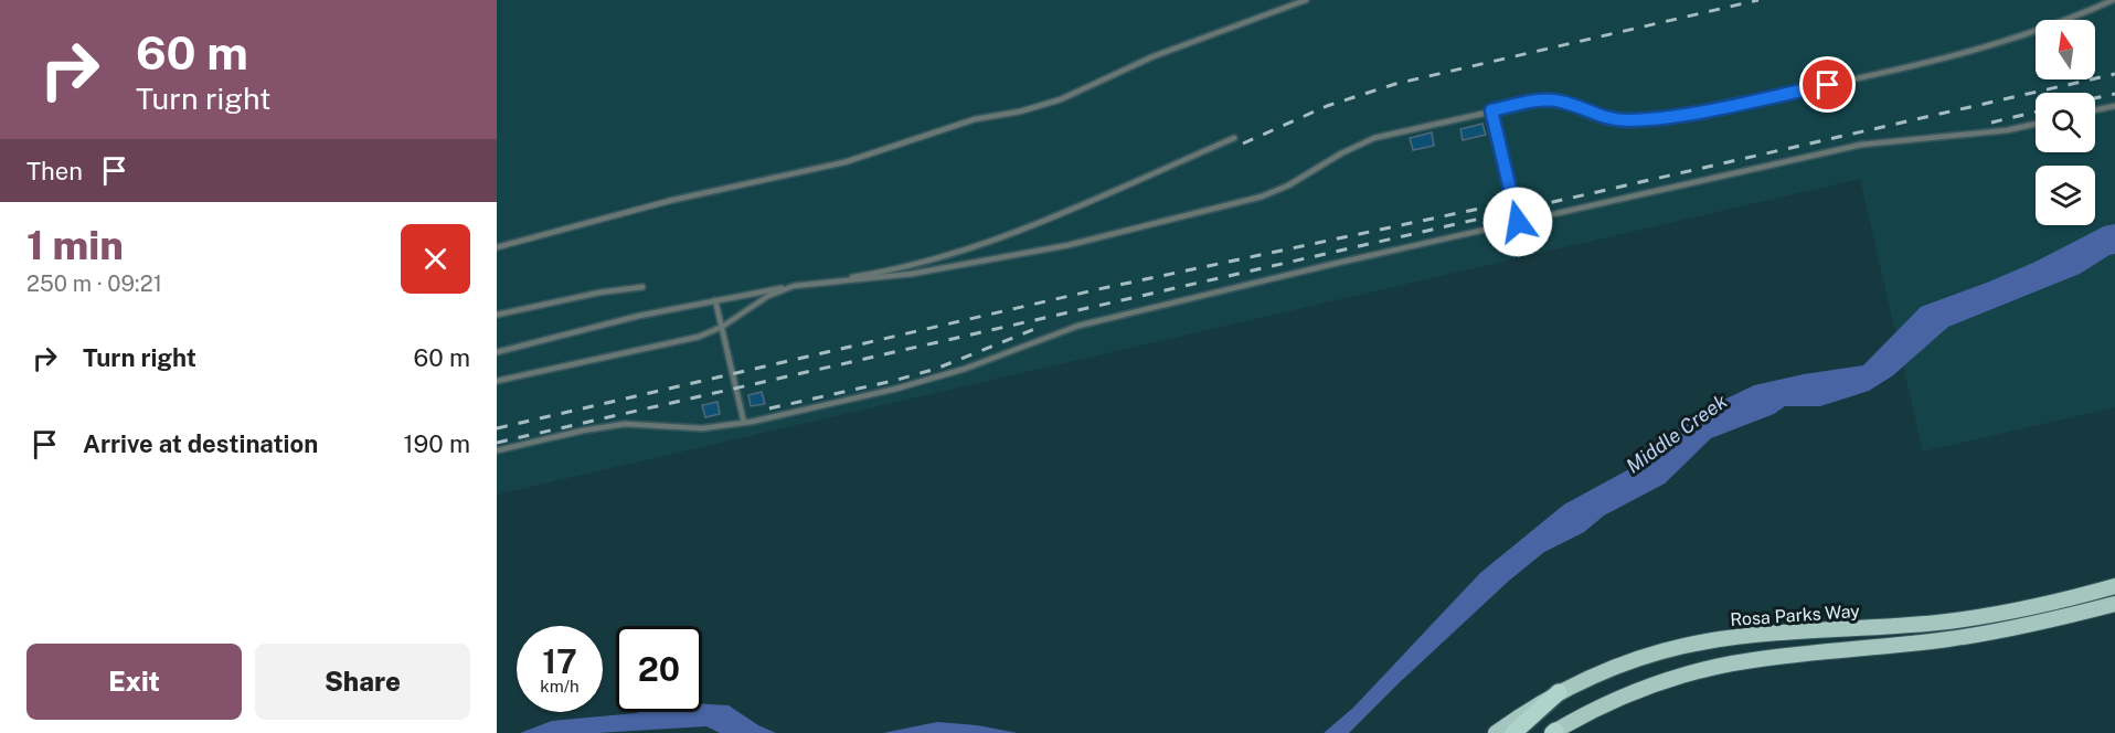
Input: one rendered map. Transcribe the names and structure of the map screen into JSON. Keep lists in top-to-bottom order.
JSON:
{
  "streets": {
    "highway": ["Rosa Parks Way"]
  },
  "water": ["Middle Creek"],
  "north": "top",
  "page": {
    "turn": ["60 m", "Turn right"],
    "then": "Then",
    "heading": ["1 min", "250 m · 09:21"],
    "list": [
      {
        "name": "Turn right",
        "value": "60 m"
      },
      {
        "name": "Arrive at destination",
        "value": "190 m"
      }
    ],
    "speed": "17 km/h",
    "limit": "20",
    "buttons": ["Exit", "Share"]
  }
}
